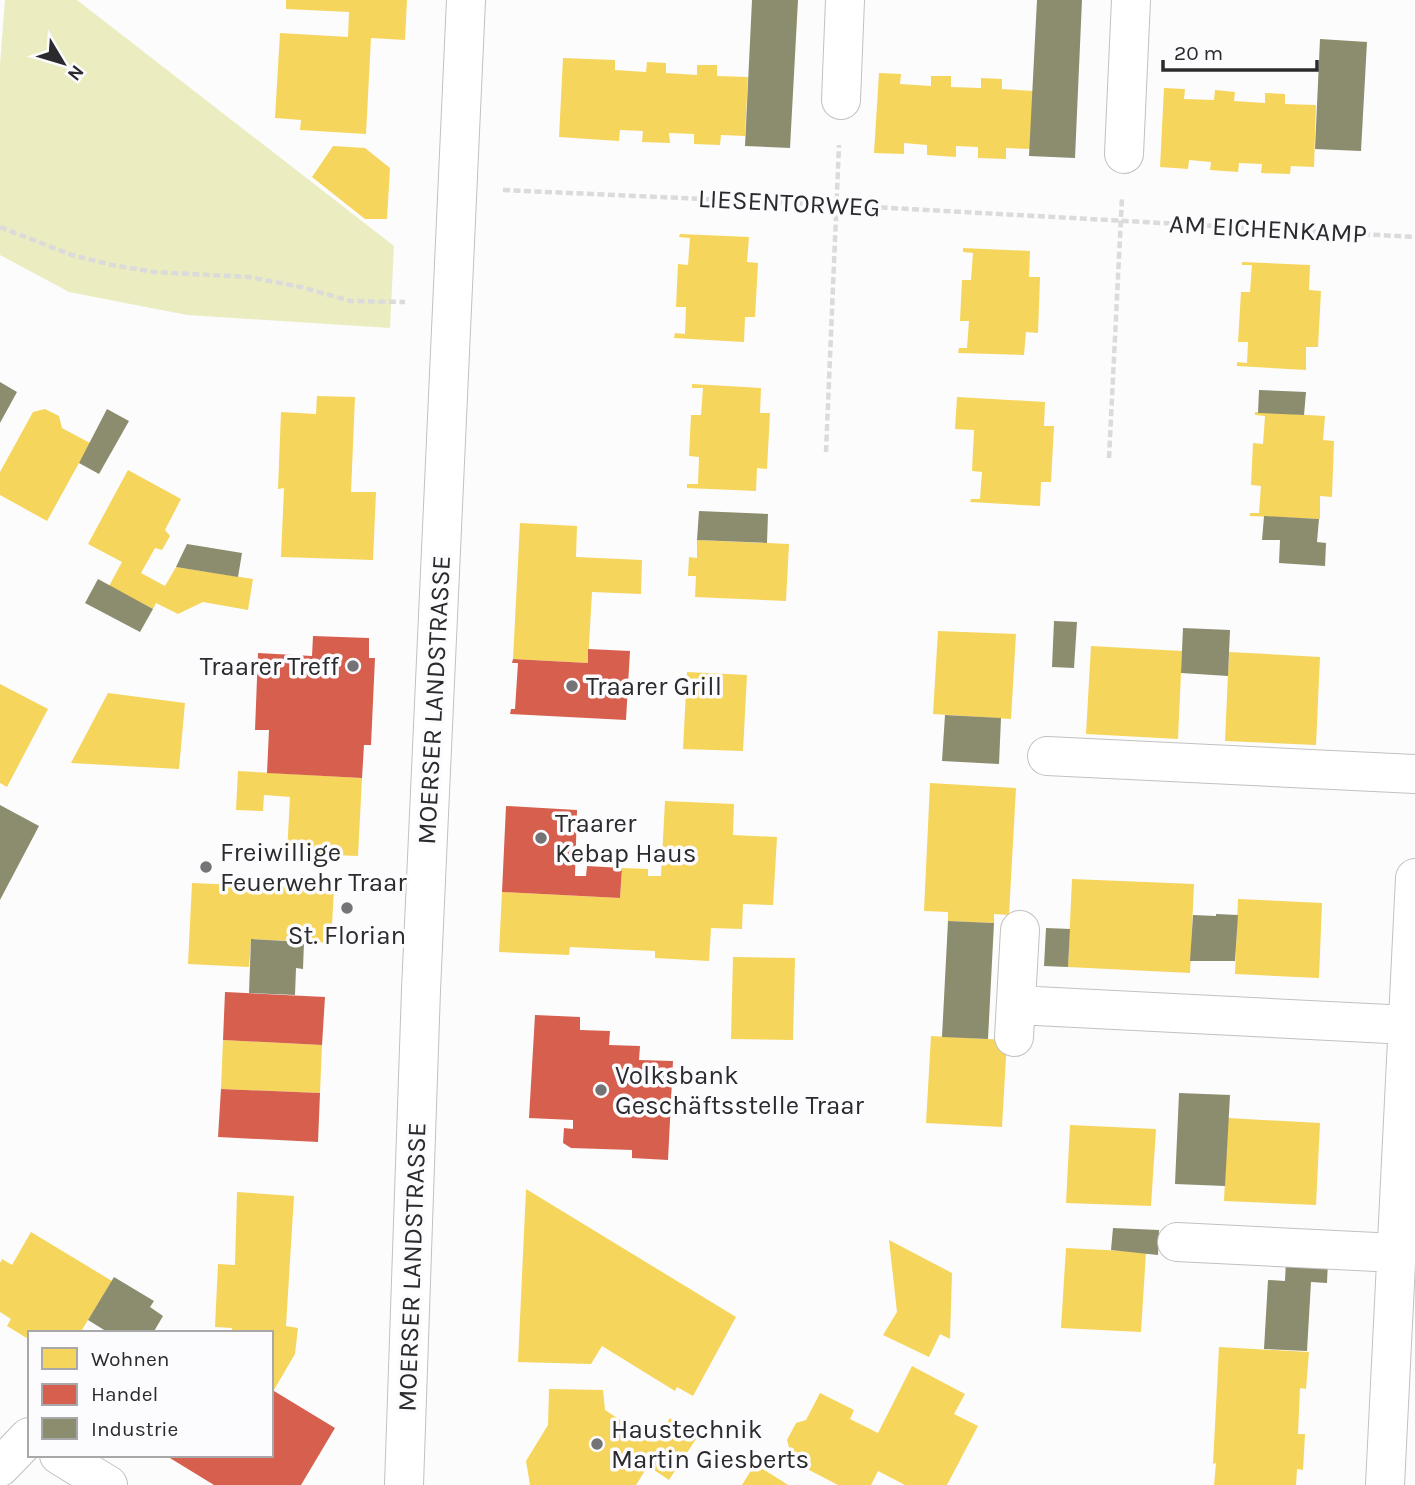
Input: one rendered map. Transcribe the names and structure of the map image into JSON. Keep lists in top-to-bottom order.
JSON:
{
  "streets": {
    "main road": ["MOERSER LANDSTRASSE"],
    "path": ["LIESENTORWEG", "AM EICHENKAMP"]
  },
  "crossings": [
    ["LIESENTORWEG", "AM EICHENKAMP"],
    ["LIESENTORWEG", "MOERSER LANDSTRASSE"]
  ],
  "places": [
    "Traarer Treff",
    "Traarer Grill",
    "Traarer Kebap Haus",
    "Freiwillige Feuerwehr Traar",
    "St. Florian",
    "Volksbank Geschäftsstelle Traar",
    "Haustechnik Martin Giesberts"
  ],
  "legend": ["Wohnen", "Handel", "Industrie"],
  "scale_bar": "20 m",
  "north": "bottom right"
}
